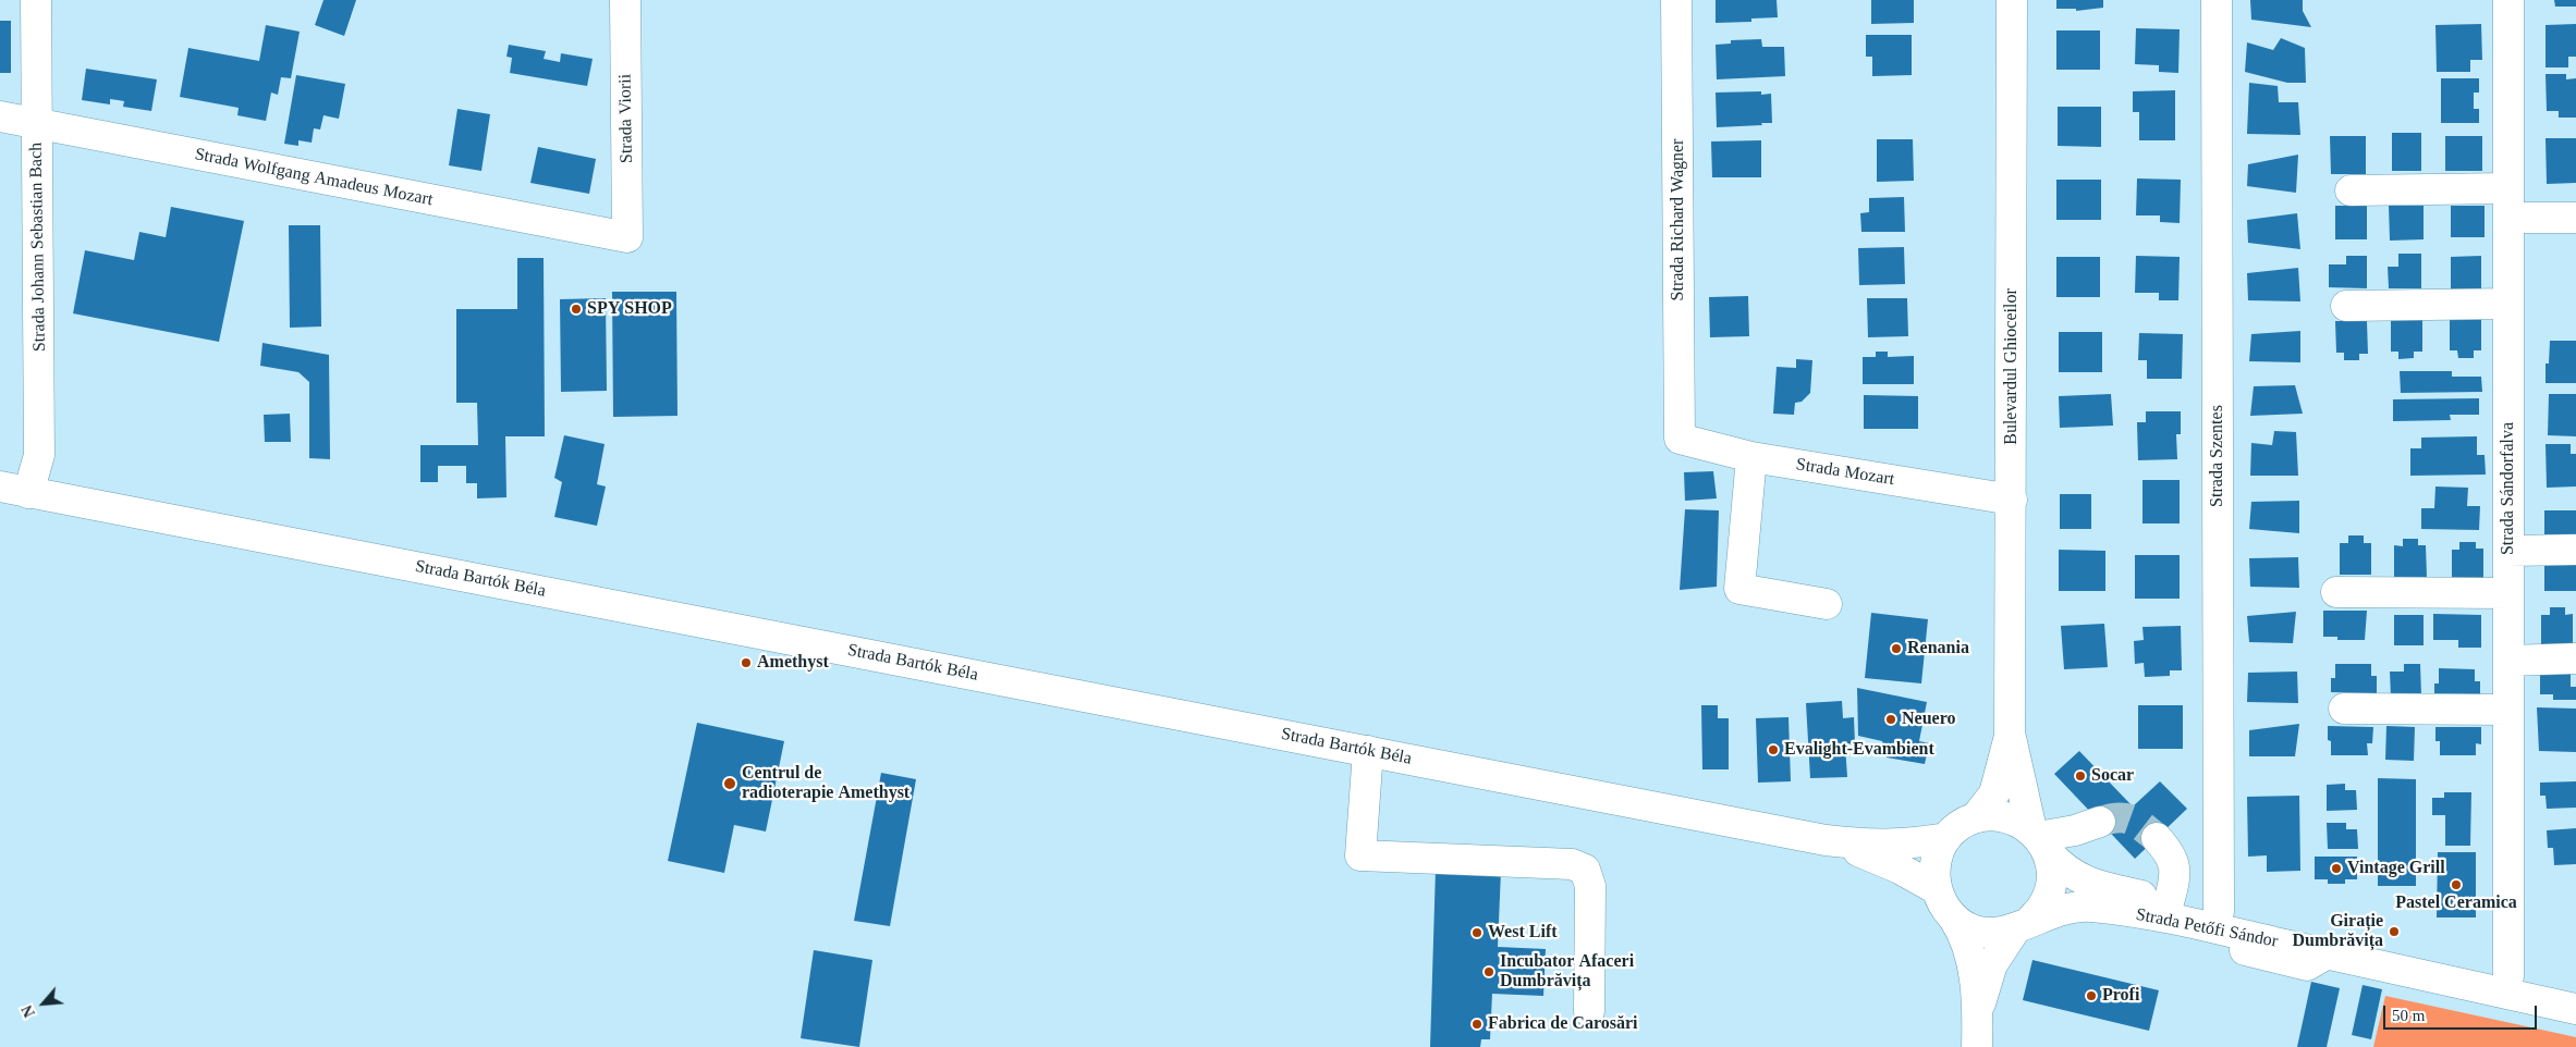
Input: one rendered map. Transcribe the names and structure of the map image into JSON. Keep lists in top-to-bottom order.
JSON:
{
  "streets": {
    "street": [
      "Strada Viorii",
      "Strada Wolfgang Amadeus Mozart",
      "Strada Richard Wagner",
      "Strada Johann Sebastian Bach",
      "Bulevardul Ghioceilor",
      "Strada Szentes",
      "Strada Mozart",
      "Strada Sándorfalva",
      "Strada Bartók Béla",
      "Strada Petőfi Sándor"
    ]
  },
  "crossings": [
    ["Strada Viorii", "Strada Wolfgang Amadeus Mozart"],
    ["Strada Wolfgang Amadeus Mozart", "Strada Johann Sebastian Bach"],
    ["Strada Richard Wagner", "Strada Mozart"],
    ["Strada Johann Sebastian Bach", "Strada Bartók Béla"],
    ["Bulevardul Ghioceilor", "Strada Mozart"],
    ["Bulevardul Ghioceilor", "Strada Bartók Béla"],
    ["Bulevardul Ghioceilor", "Strada Petőfi Sándor"],
    ["Strada Szentes", "Strada Petőfi Sándor"],
    ["Strada Sándorfalva", "Strada Petőfi Sándor"],
    ["Strada Bartók Béla", "Strada Petőfi Sándor"]
  ],
  "places": [
    "SPY SHOP",
    "Renania",
    "Amethyst",
    "Neuero",
    "Evalight-Evambient",
    "Socar",
    "Centrul de radioterapie Amethyst",
    "Vintage Grill",
    "Pastel Ceramica",
    "Girație Dumbrăvița",
    "West Lift",
    "Incubator Afaceri Dumbrăvița",
    "Profi",
    "Fabrica de Carosări"
  ],
  "scale_bar": "50 m",
  "north": "bottom left"
}
